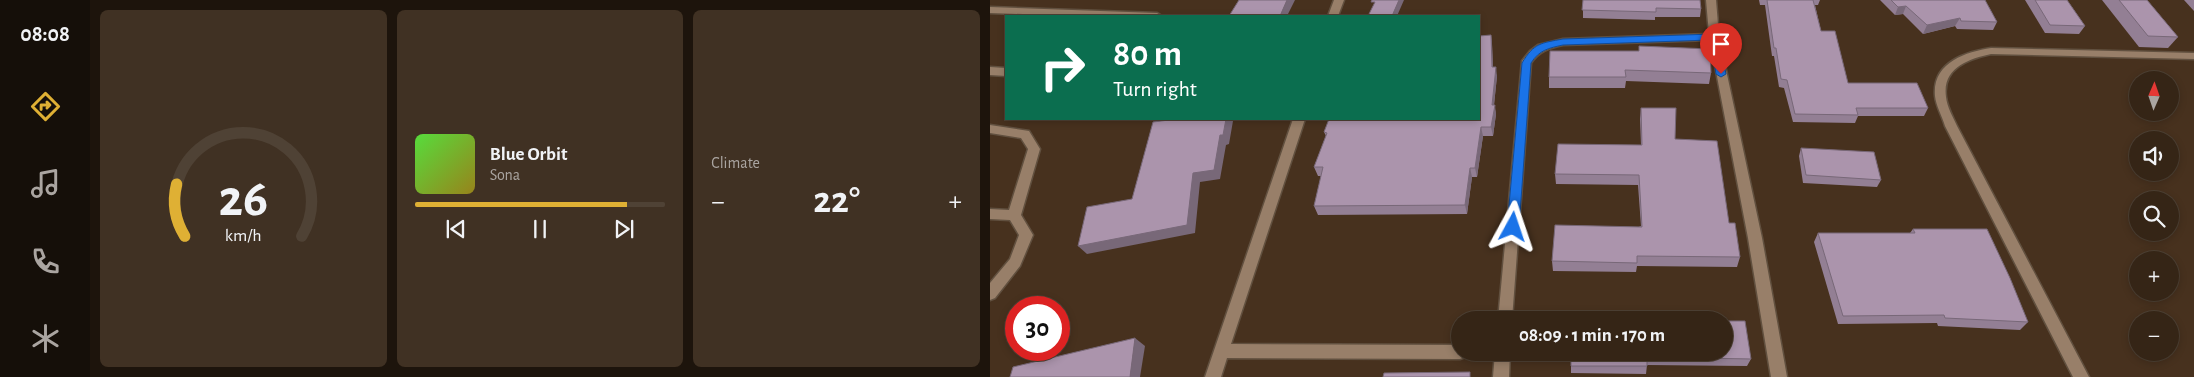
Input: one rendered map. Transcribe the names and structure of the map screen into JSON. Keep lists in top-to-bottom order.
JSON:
{
  "north": "top",
  "page": {
    "tabs": "08:08",
    "tile": "Climate",
    "turn": ["80 m", "Turn right"],
    "map_buttons": ["+", "−"],
    "song": ["Blue Orbit", "Sona"],
    "heat": ["−", "22°", "+"],
    "limit": "30",
    "trip": "08:09 · 1 min · 170 m",
    "gauge": ["26", "km/h"]
  }
}
